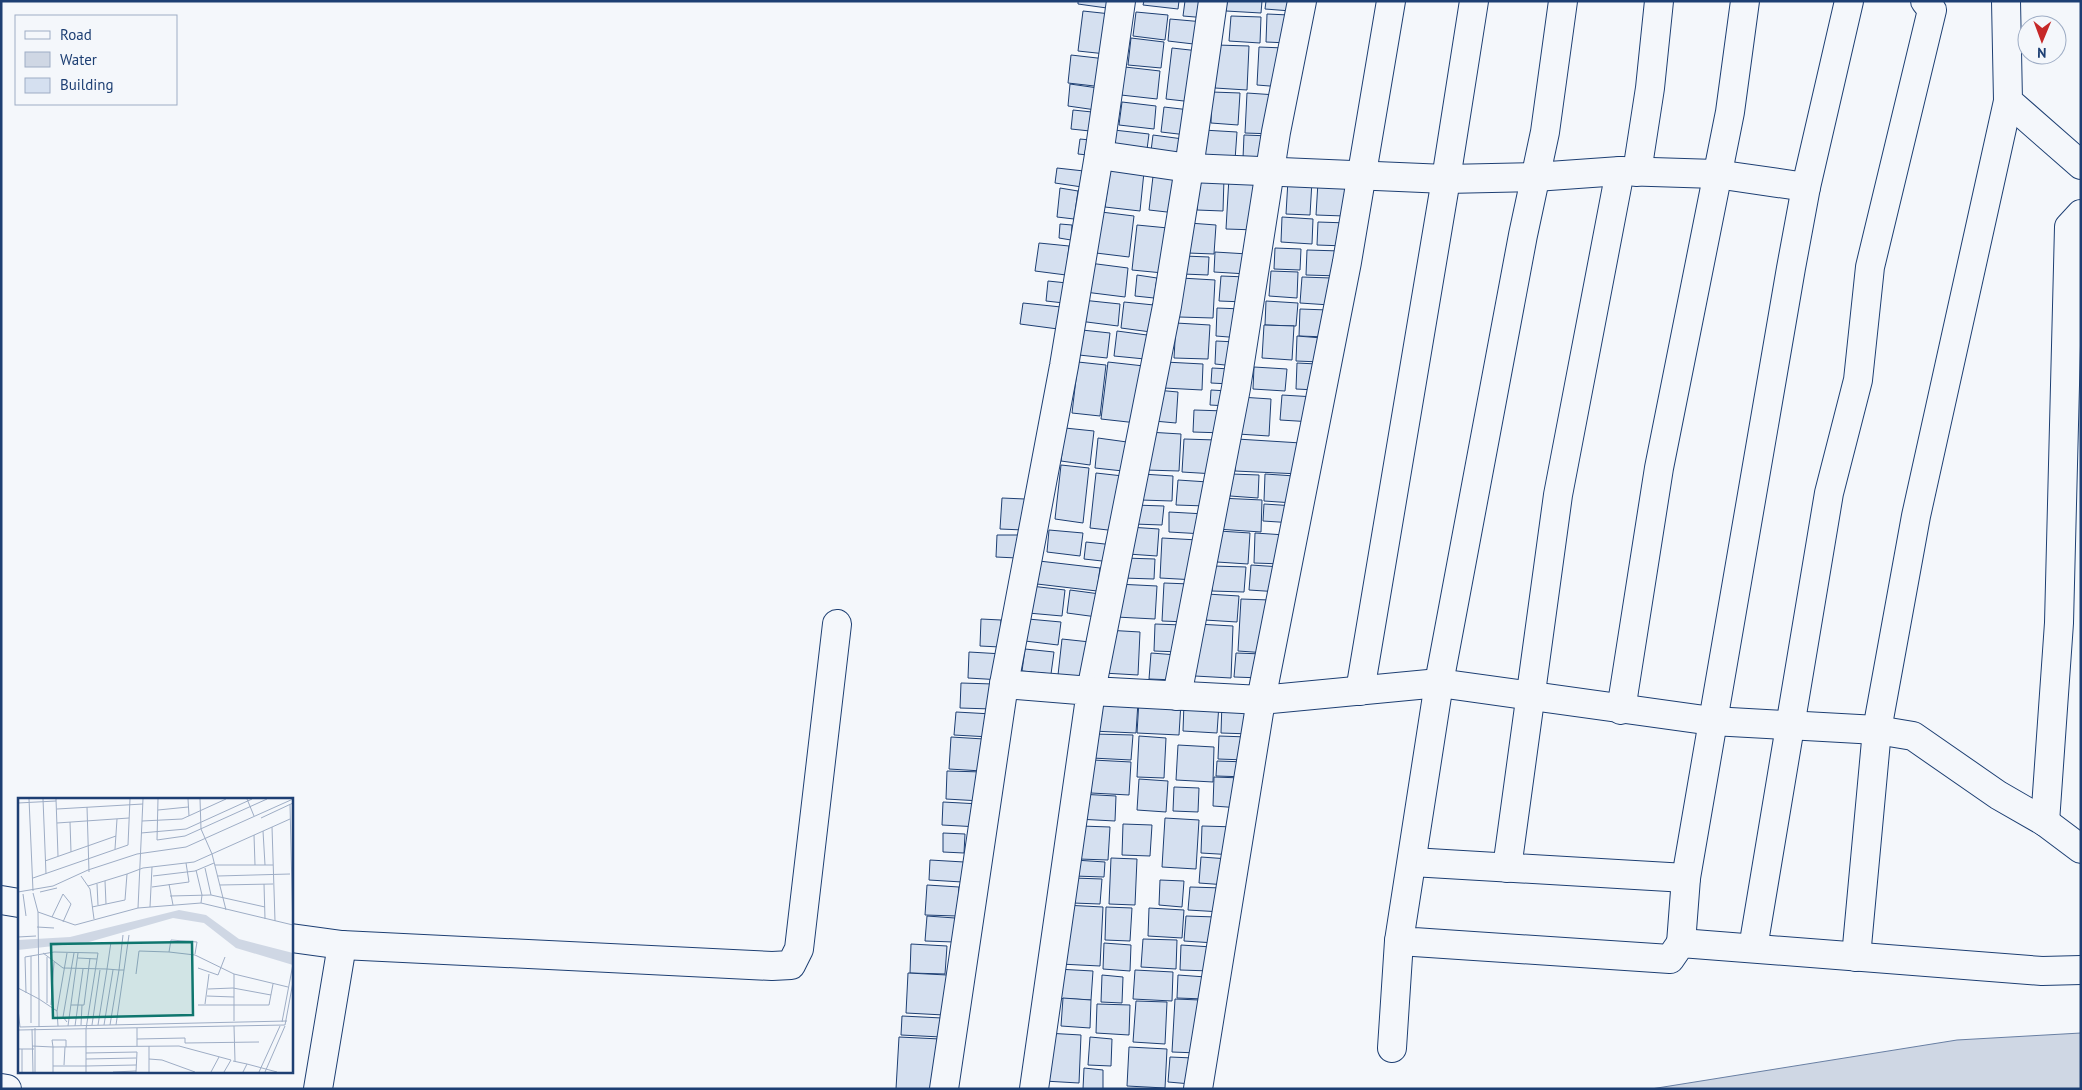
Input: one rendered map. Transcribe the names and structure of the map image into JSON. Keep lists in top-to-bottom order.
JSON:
{
  "legend": ["Road", "Water", "Building"],
  "north": "bottom"
}
